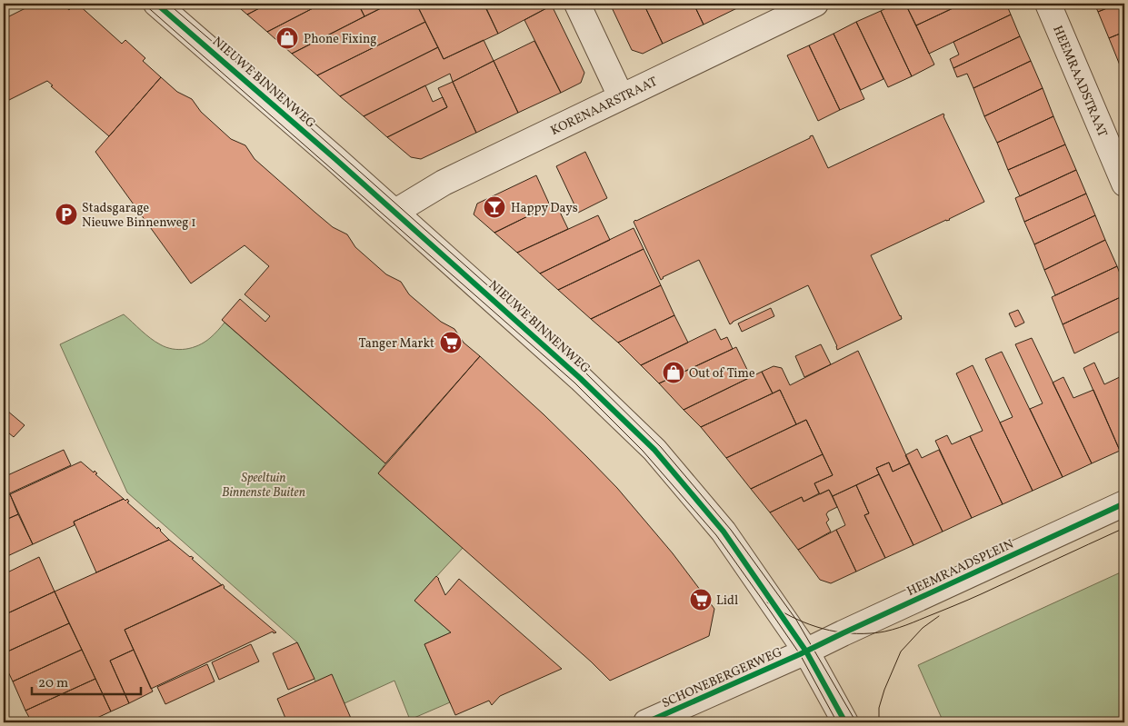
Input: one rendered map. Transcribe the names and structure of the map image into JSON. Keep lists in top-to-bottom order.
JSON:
{
  "streets": {
    "street": [
      "HEEMRAADSTRAAT",
      "NIEUWE BINNENWEG",
      "KORENAARSTRAAT",
      "HEEMRAADSPLEIN",
      "SCHONEBERGERWEG"
    ]
  },
  "crossings": [
    ["NIEUWE BINNENWEG", "KORENAARSTRAAT"],
    ["NIEUWE BINNENWEG", "HEEMRAADSPLEIN"],
    ["NIEUWE BINNENWEG", "SCHONEBERGERWEG"],
    ["HEEMRAADSPLEIN", "SCHONEBERGERWEG"]
  ],
  "parks": ["Speeltuin Binnenste Buiten"],
  "places": {
    "shop": ["Phone Fixing", "Out of Time"],
    "bar": ["Happy Days"],
    "parking": ["Stadsgarage Nieuwe Binnenweg 1"],
    "supermarket": ["Tanger Markt", "Lidl"]
  },
  "scale_bar": "20 m"
}
